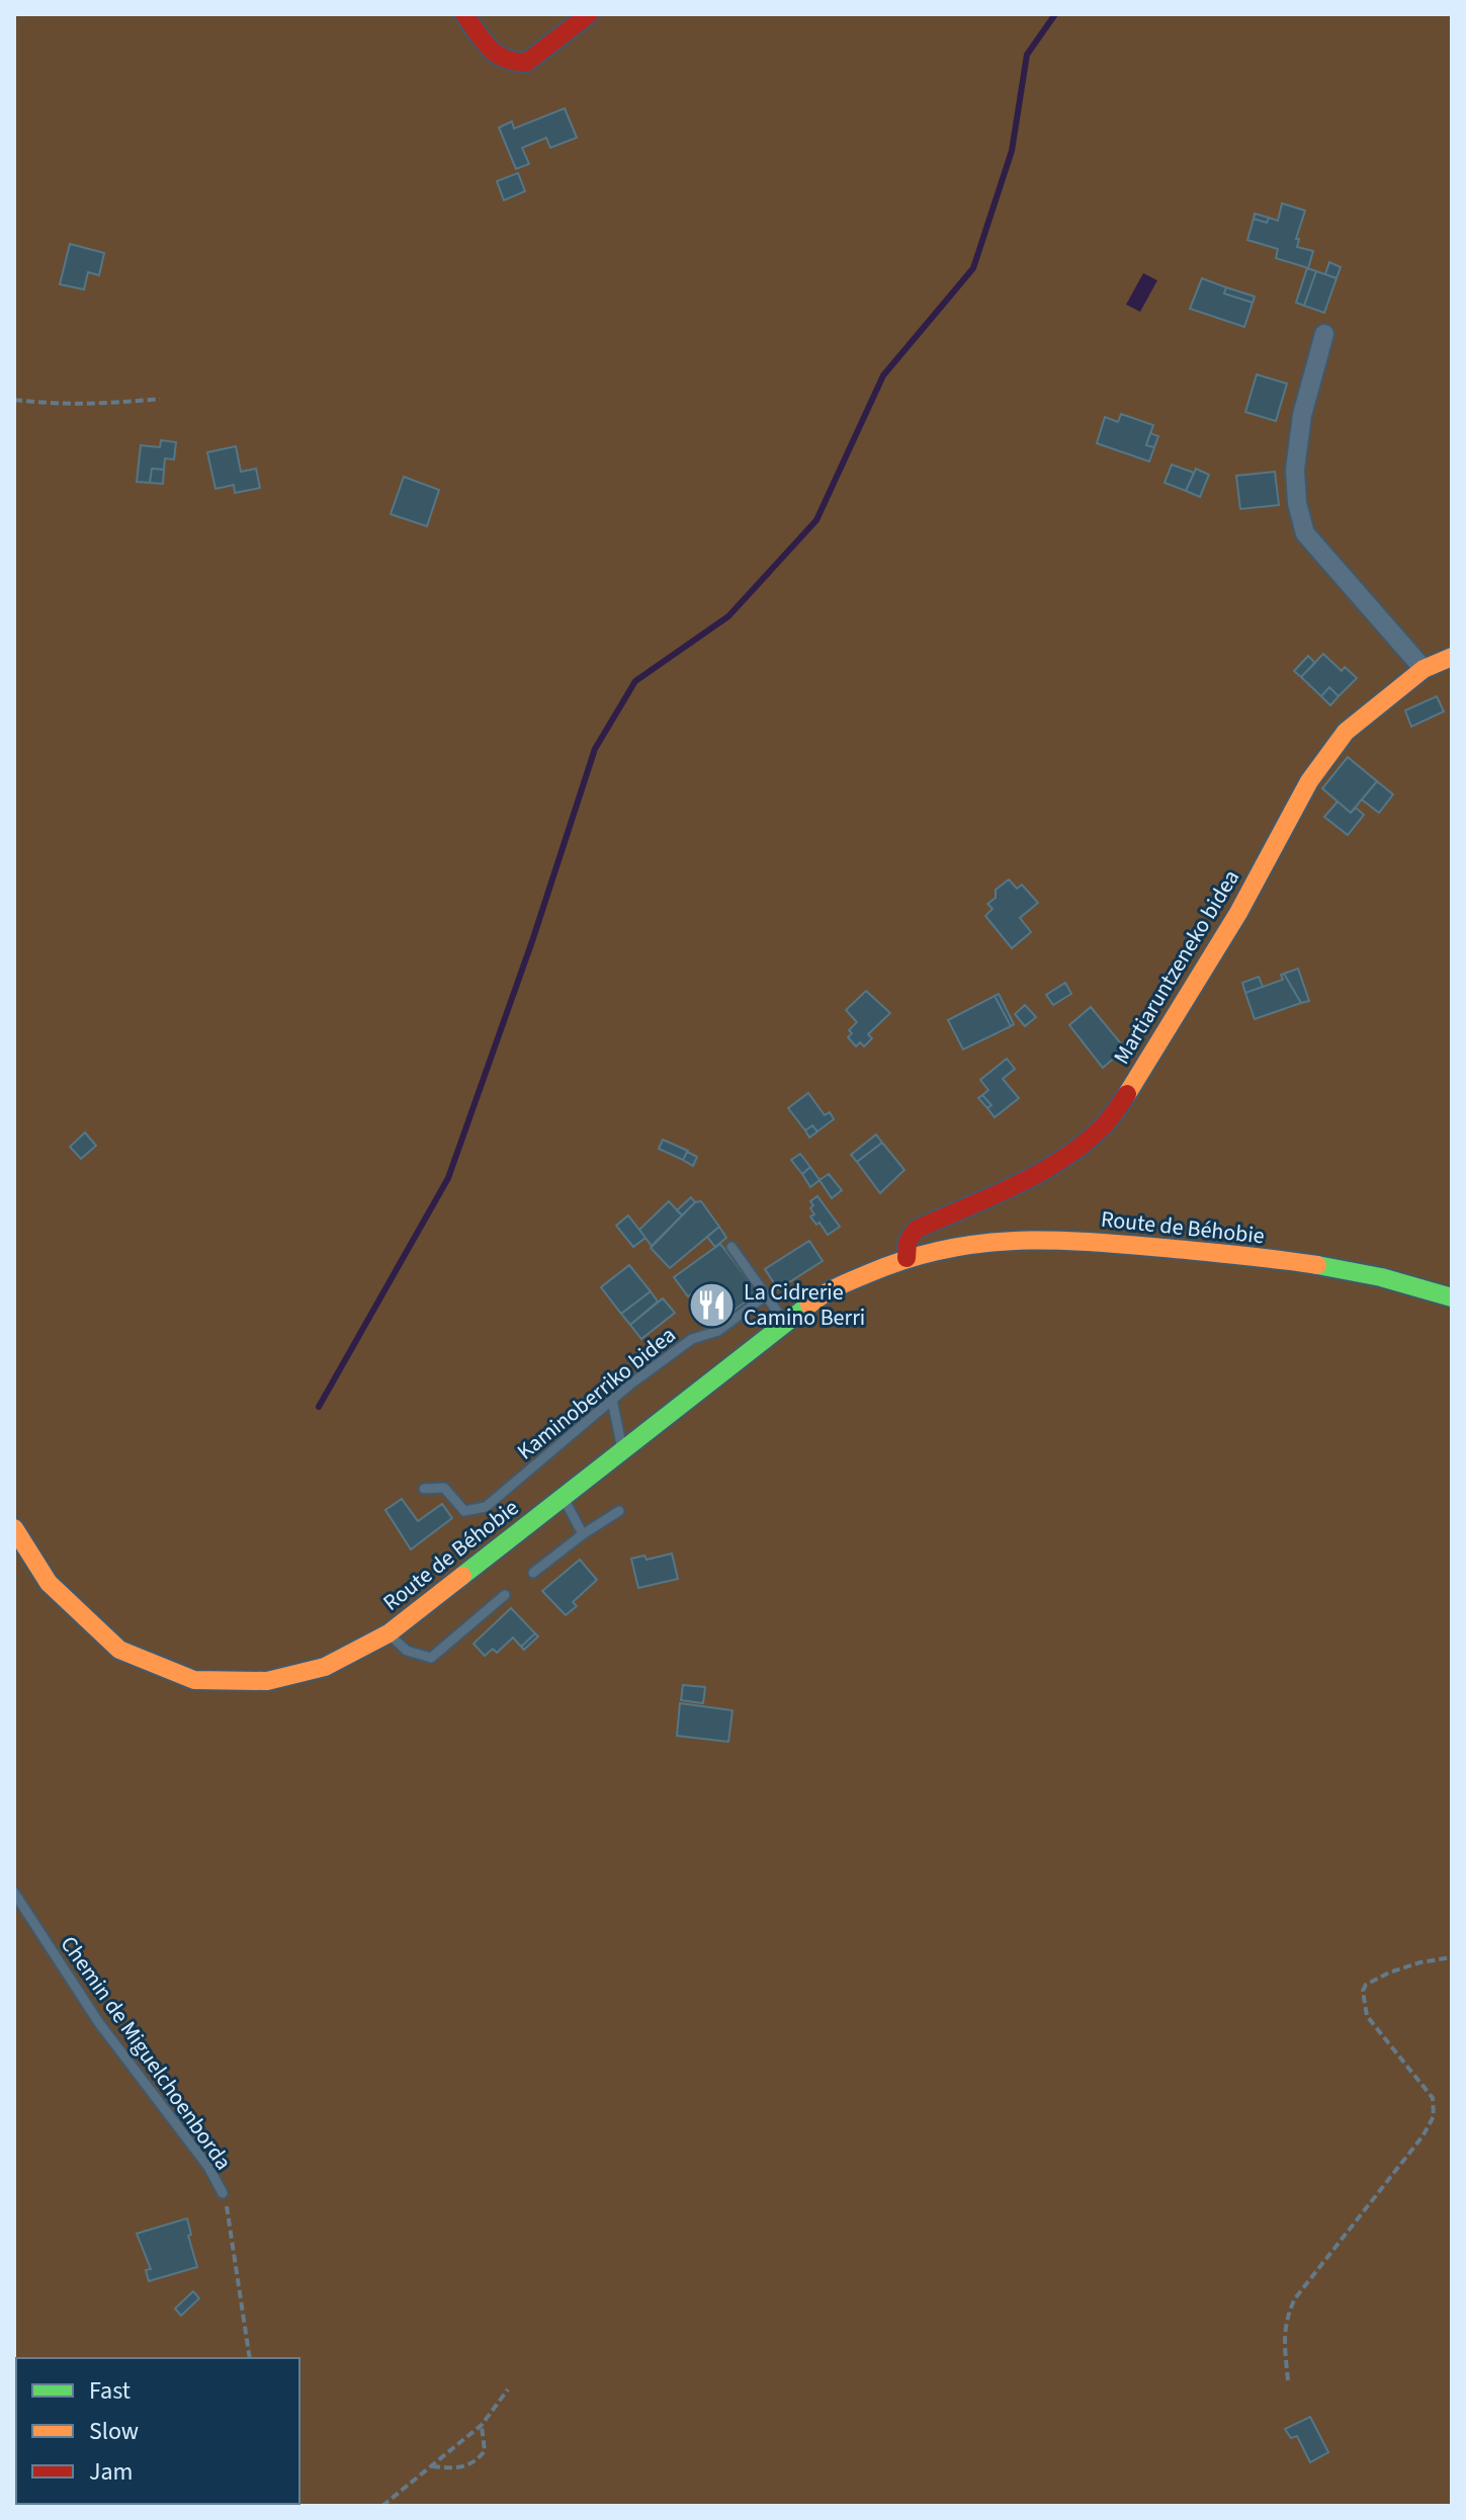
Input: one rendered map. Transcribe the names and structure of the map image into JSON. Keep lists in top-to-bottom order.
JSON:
{
  "streets": {
    "main road": ["Martiaruntzeneko bidea", "Route de Béhobie"],
    "lane": ["Kaminoberriko bidea", "Chemin de Miguelchoenborda"]
  },
  "crossings": [
    ["Martiaruntzeneko bidea", "Route de Béhobie"]
  ],
  "places": {
    "restaurant": ["La Cidrerie Camino Berri"]
  },
  "legend": ["Fast", "Slow", "Jam"]
}
